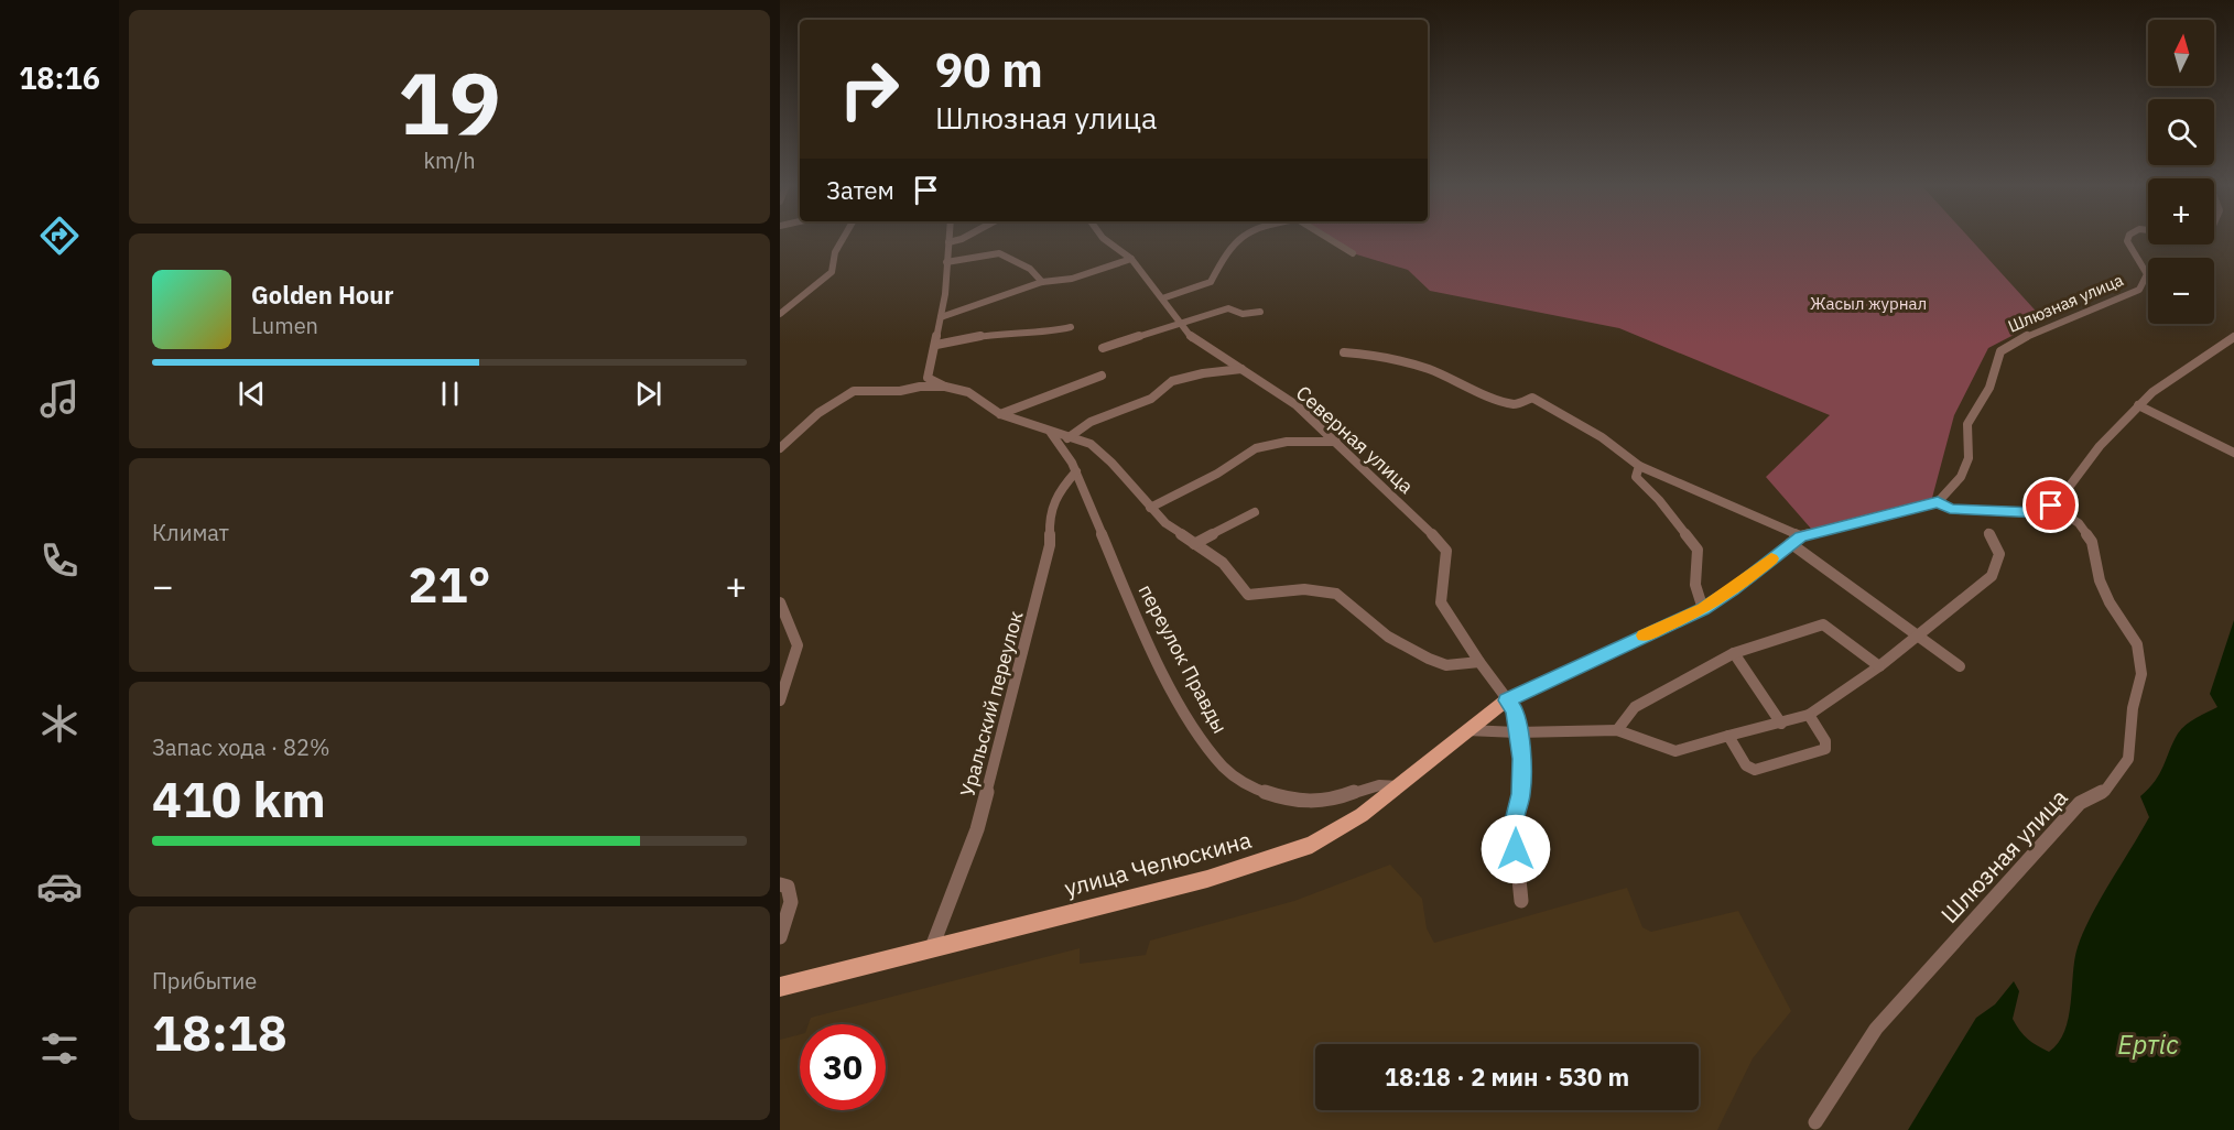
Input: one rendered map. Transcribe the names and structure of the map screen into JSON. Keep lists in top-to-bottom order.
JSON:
{
  "streets": {
    "main road": ["улица Челюскина"],
    "street": [
      "Шлюзная улица",
      "Северная улица",
      "переулок Правды",
      "Уральский переулок"
    ]
  },
  "crossings": [
    ["Северная улица", "улица Челюскина"],
    ["переулок Правды", "Уральский переулок"],
    ["переулок Правды", "улица Челюскина"],
    ["Уральский переулок", "улица Челюскина"]
  ],
  "water": ["Ертіс"],
  "parks": ["Жасыл журнал"],
  "north": "top",
  "page": {
    "tabs": "18:16",
    "tile": [
      ["19", "km/h"],
      "Климат",
      ["Запас хода · 82%", "410 km"],
      ["Прибытие", "18:18"]
    ],
    "map_buttons": ["+", "−"],
    "turn": ["90 m", "Шлюзная улица"],
    "then": "Затем",
    "song": ["Golden Hour", "Lumen"],
    "heat": ["−", "21°", "+"],
    "limit": "30",
    "trip": "18:18 · 2 мин · 530 m"
  }
}
